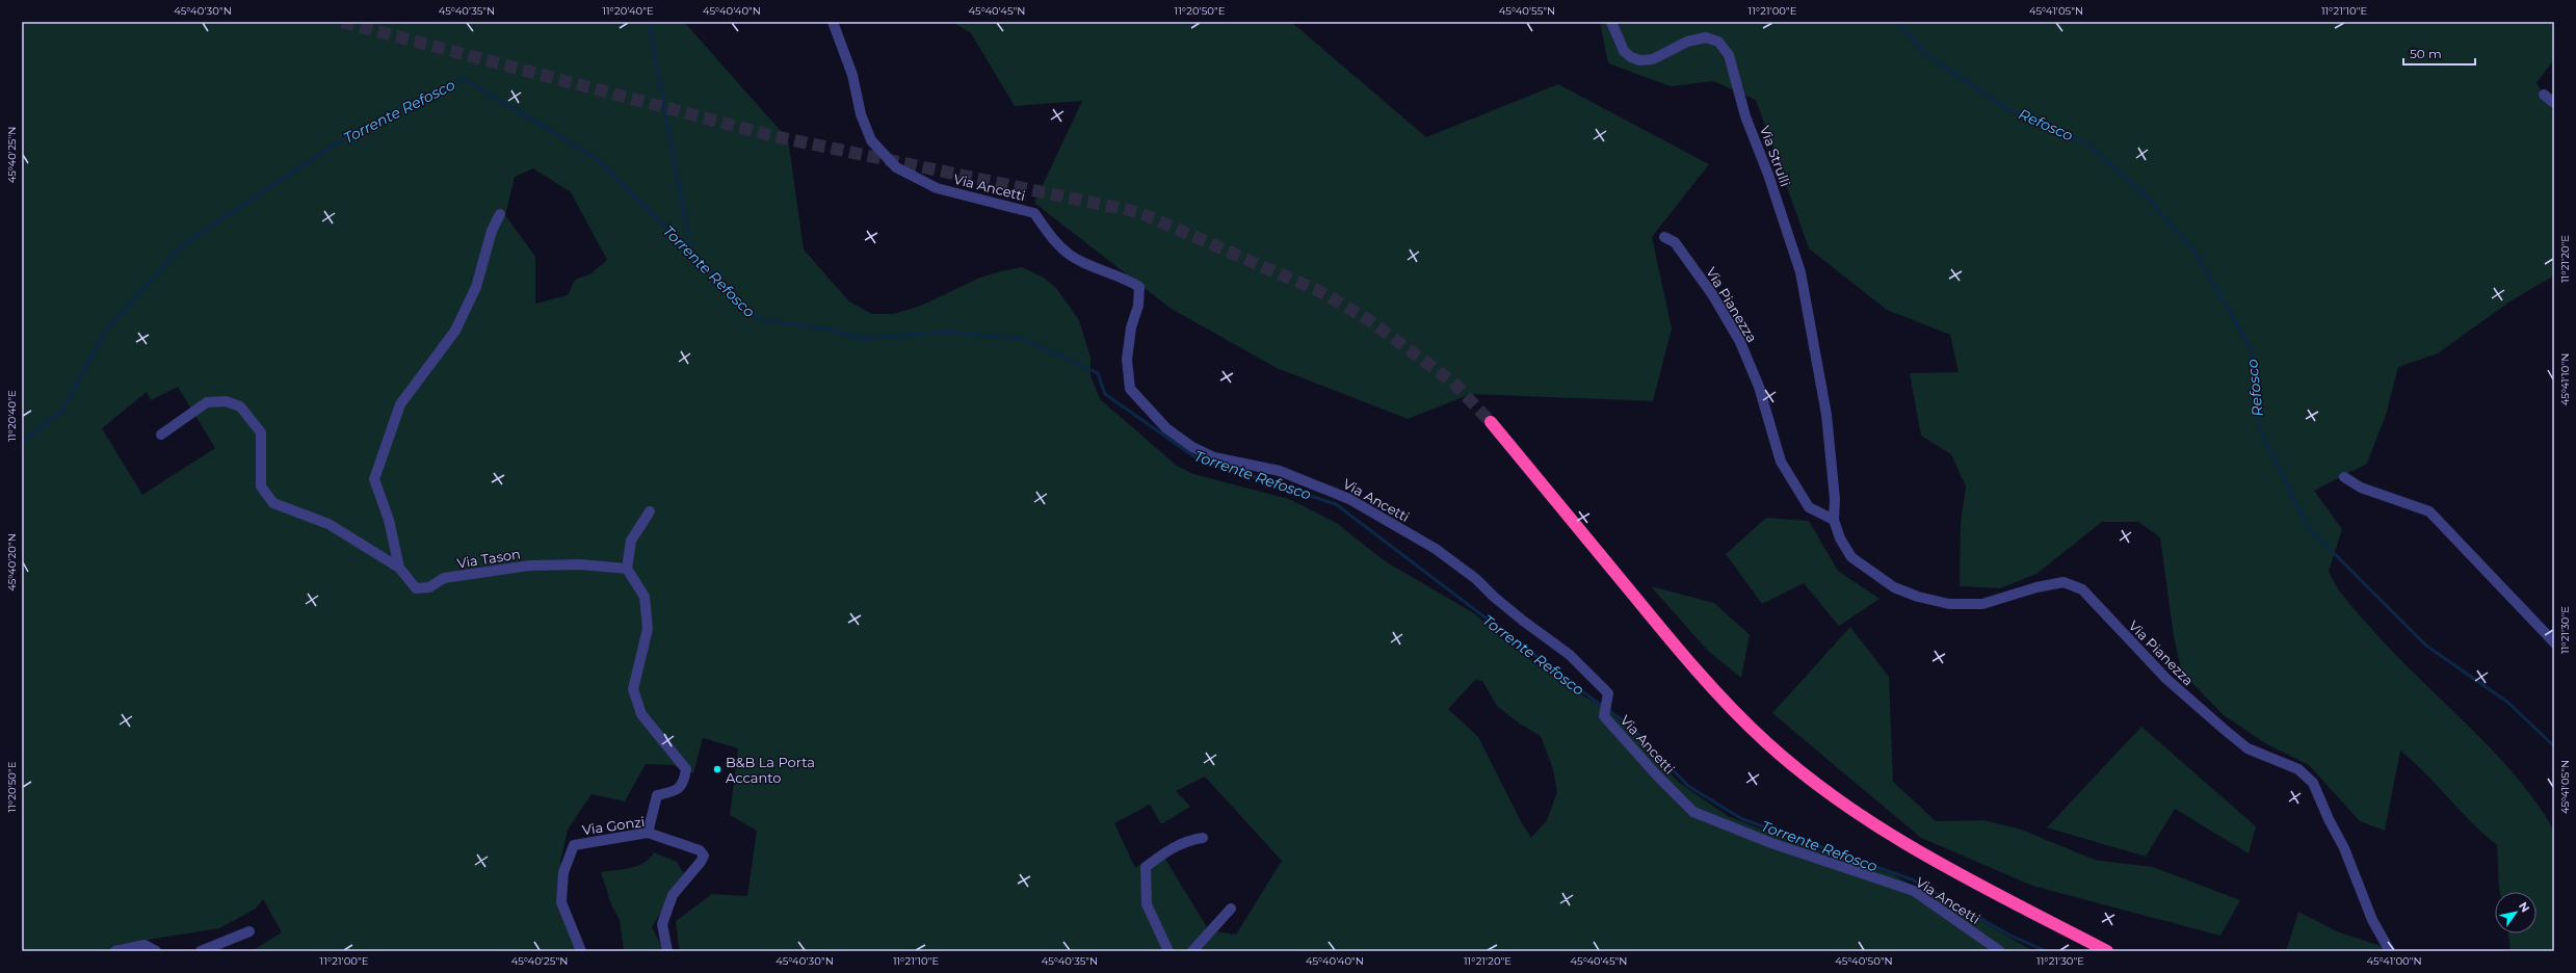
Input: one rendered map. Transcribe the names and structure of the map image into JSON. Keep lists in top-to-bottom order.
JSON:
{
  "streets": {
    "street": [
      "Via Strulli",
      "Via Ancetti",
      "Via Pianezza",
      "Via Tason",
      "Via Gonzi"
    ]
  },
  "crossings": [
    ["Via Strulli", "Via Pianezza"]
  ],
  "water": ["Torrente Refosco", "Refosco"],
  "places": ["B&B La Porta Accanto"],
  "scale_bar": "50 m",
  "north": "top right",
  "coordinates": [
    "45°40'30\"N",
    "45°40'35\"N",
    "11°20'40\"E",
    "45°40'40\"N",
    "45°40'45\"N",
    "11°20'50\"E",
    "45°40'55\"N",
    "11°21'00\"E",
    "45°41'05\"N",
    "11°21'10\"E",
    "45°40'25\"N",
    "11°21'20\"E",
    "45°41'10\"N",
    "45°40'20\"N",
    "11°21'30\"E",
    "45°40'50\"N",
    "45°41'00\"N"
  ]
}
